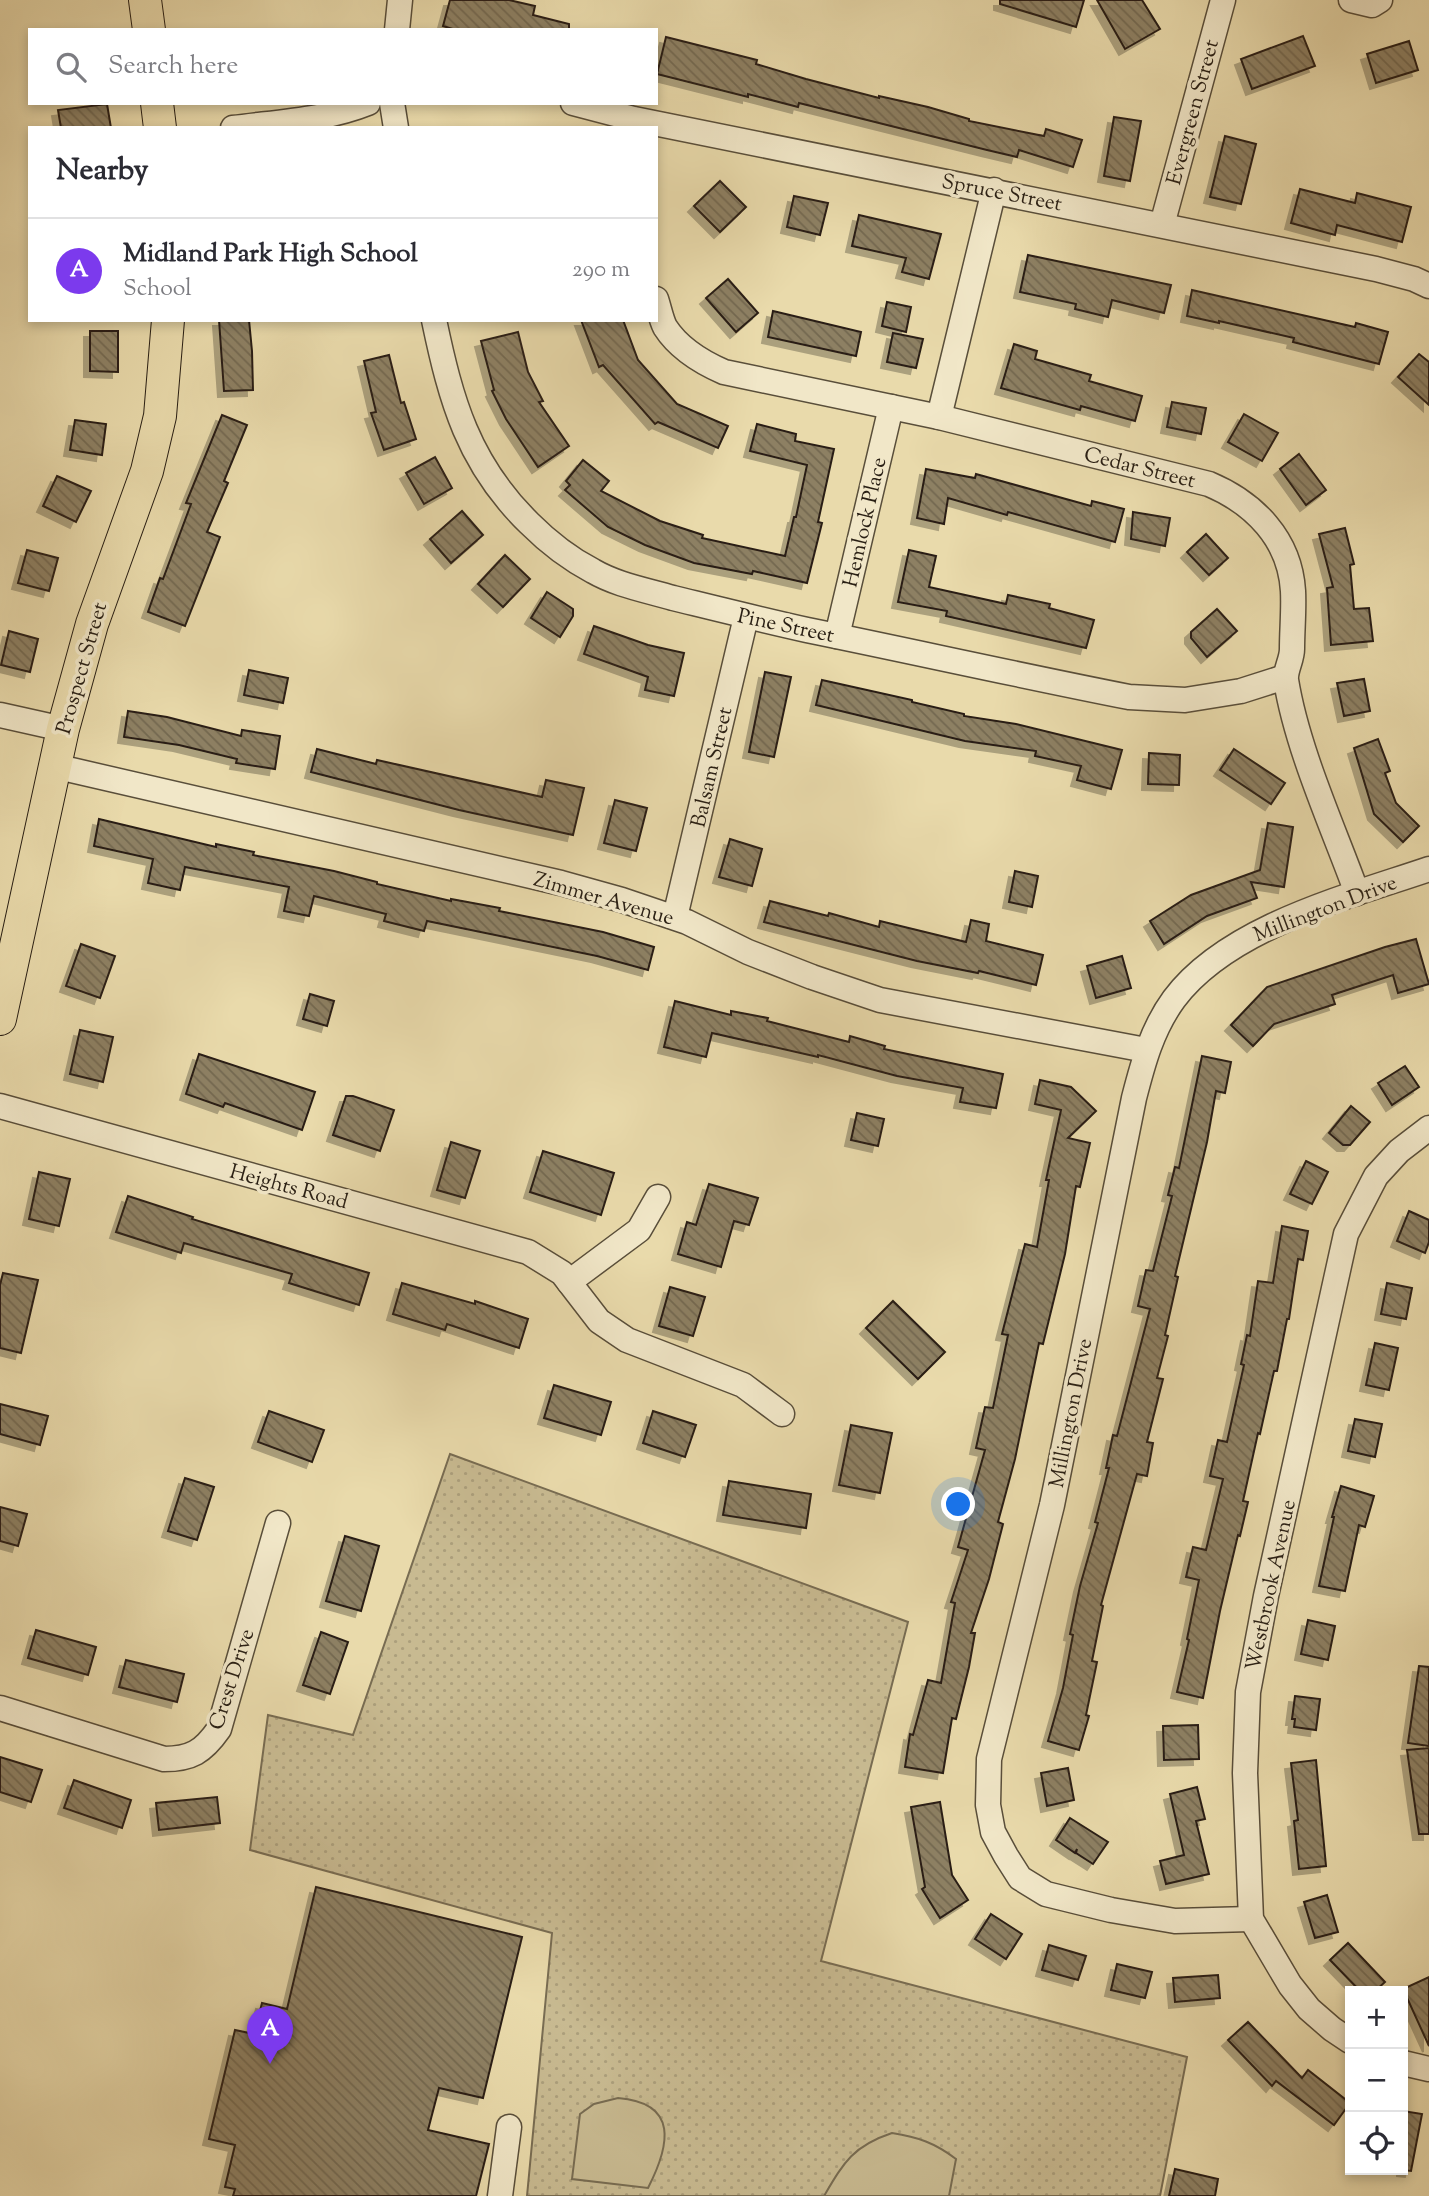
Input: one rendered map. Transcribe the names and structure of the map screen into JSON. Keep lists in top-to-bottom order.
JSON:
{
  "streets": {
    "main road": ["Prospect Street"],
    "street": [
      "Evergreen Street",
      "Spruce Street",
      "Cedar Street",
      "Hemlock Place",
      "Pine Street",
      "Balsam Street",
      "Zimmer Avenue",
      "Millington Drive",
      "Heights Road",
      "Westbrook Avenue",
      "Crest Drive"
    ]
  },
  "crossings": [
    ["Evergreen Street", "Spruce Street"],
    ["Cedar Street", "Hemlock Place"],
    ["Cedar Street", "Pine Street"],
    ["Cedar Street", "Millington Drive"],
    ["Hemlock Place", "Pine Street"],
    ["Pine Street", "Balsam Street"],
    ["Prospect Street", "Zimmer Avenue"],
    ["Balsam Street", "Zimmer Avenue"],
    ["Zimmer Avenue", "Millington Drive"],
    ["Millington Drive", "Westbrook Avenue"]
  ],
  "page": {
    "search": "Search here",
    "heading": "Nearby",
    "list": [
      {
        "mark": "A",
        "name": "Midland Park High School",
        "note": "School",
        "value": "290 m"
      }
    ],
    "map_buttons": ["+", "−"],
    "pins": "A"
  }
}
